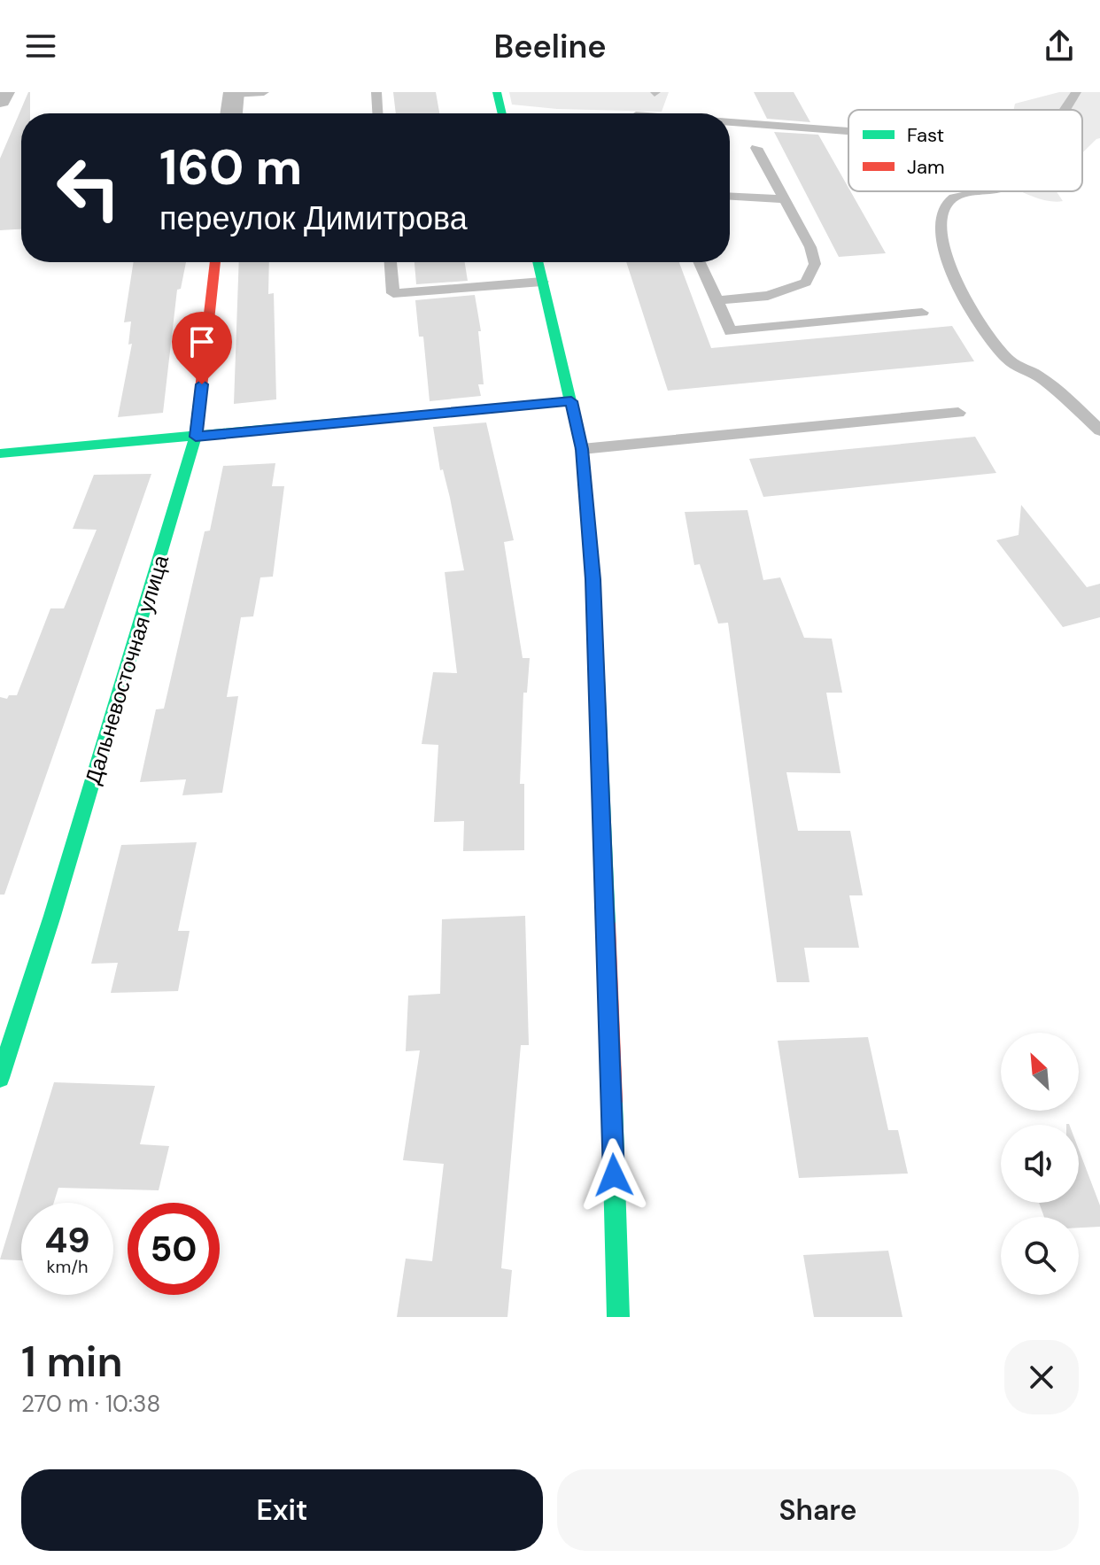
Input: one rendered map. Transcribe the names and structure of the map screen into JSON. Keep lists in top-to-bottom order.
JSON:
{
  "streets": {
    "street": ["Дальневосточная улица"]
  },
  "legend": ["Fast", "Jam"],
  "north": "top left",
  "page": {
    "header": "Beeline",
    "turn": ["160 m", "переулок Димитрова"],
    "speed": "49 km/h",
    "limit": "50",
    "heading": ["1 min", "270 m · 10:38"],
    "buttons": ["Exit", "Share"]
  }
}
